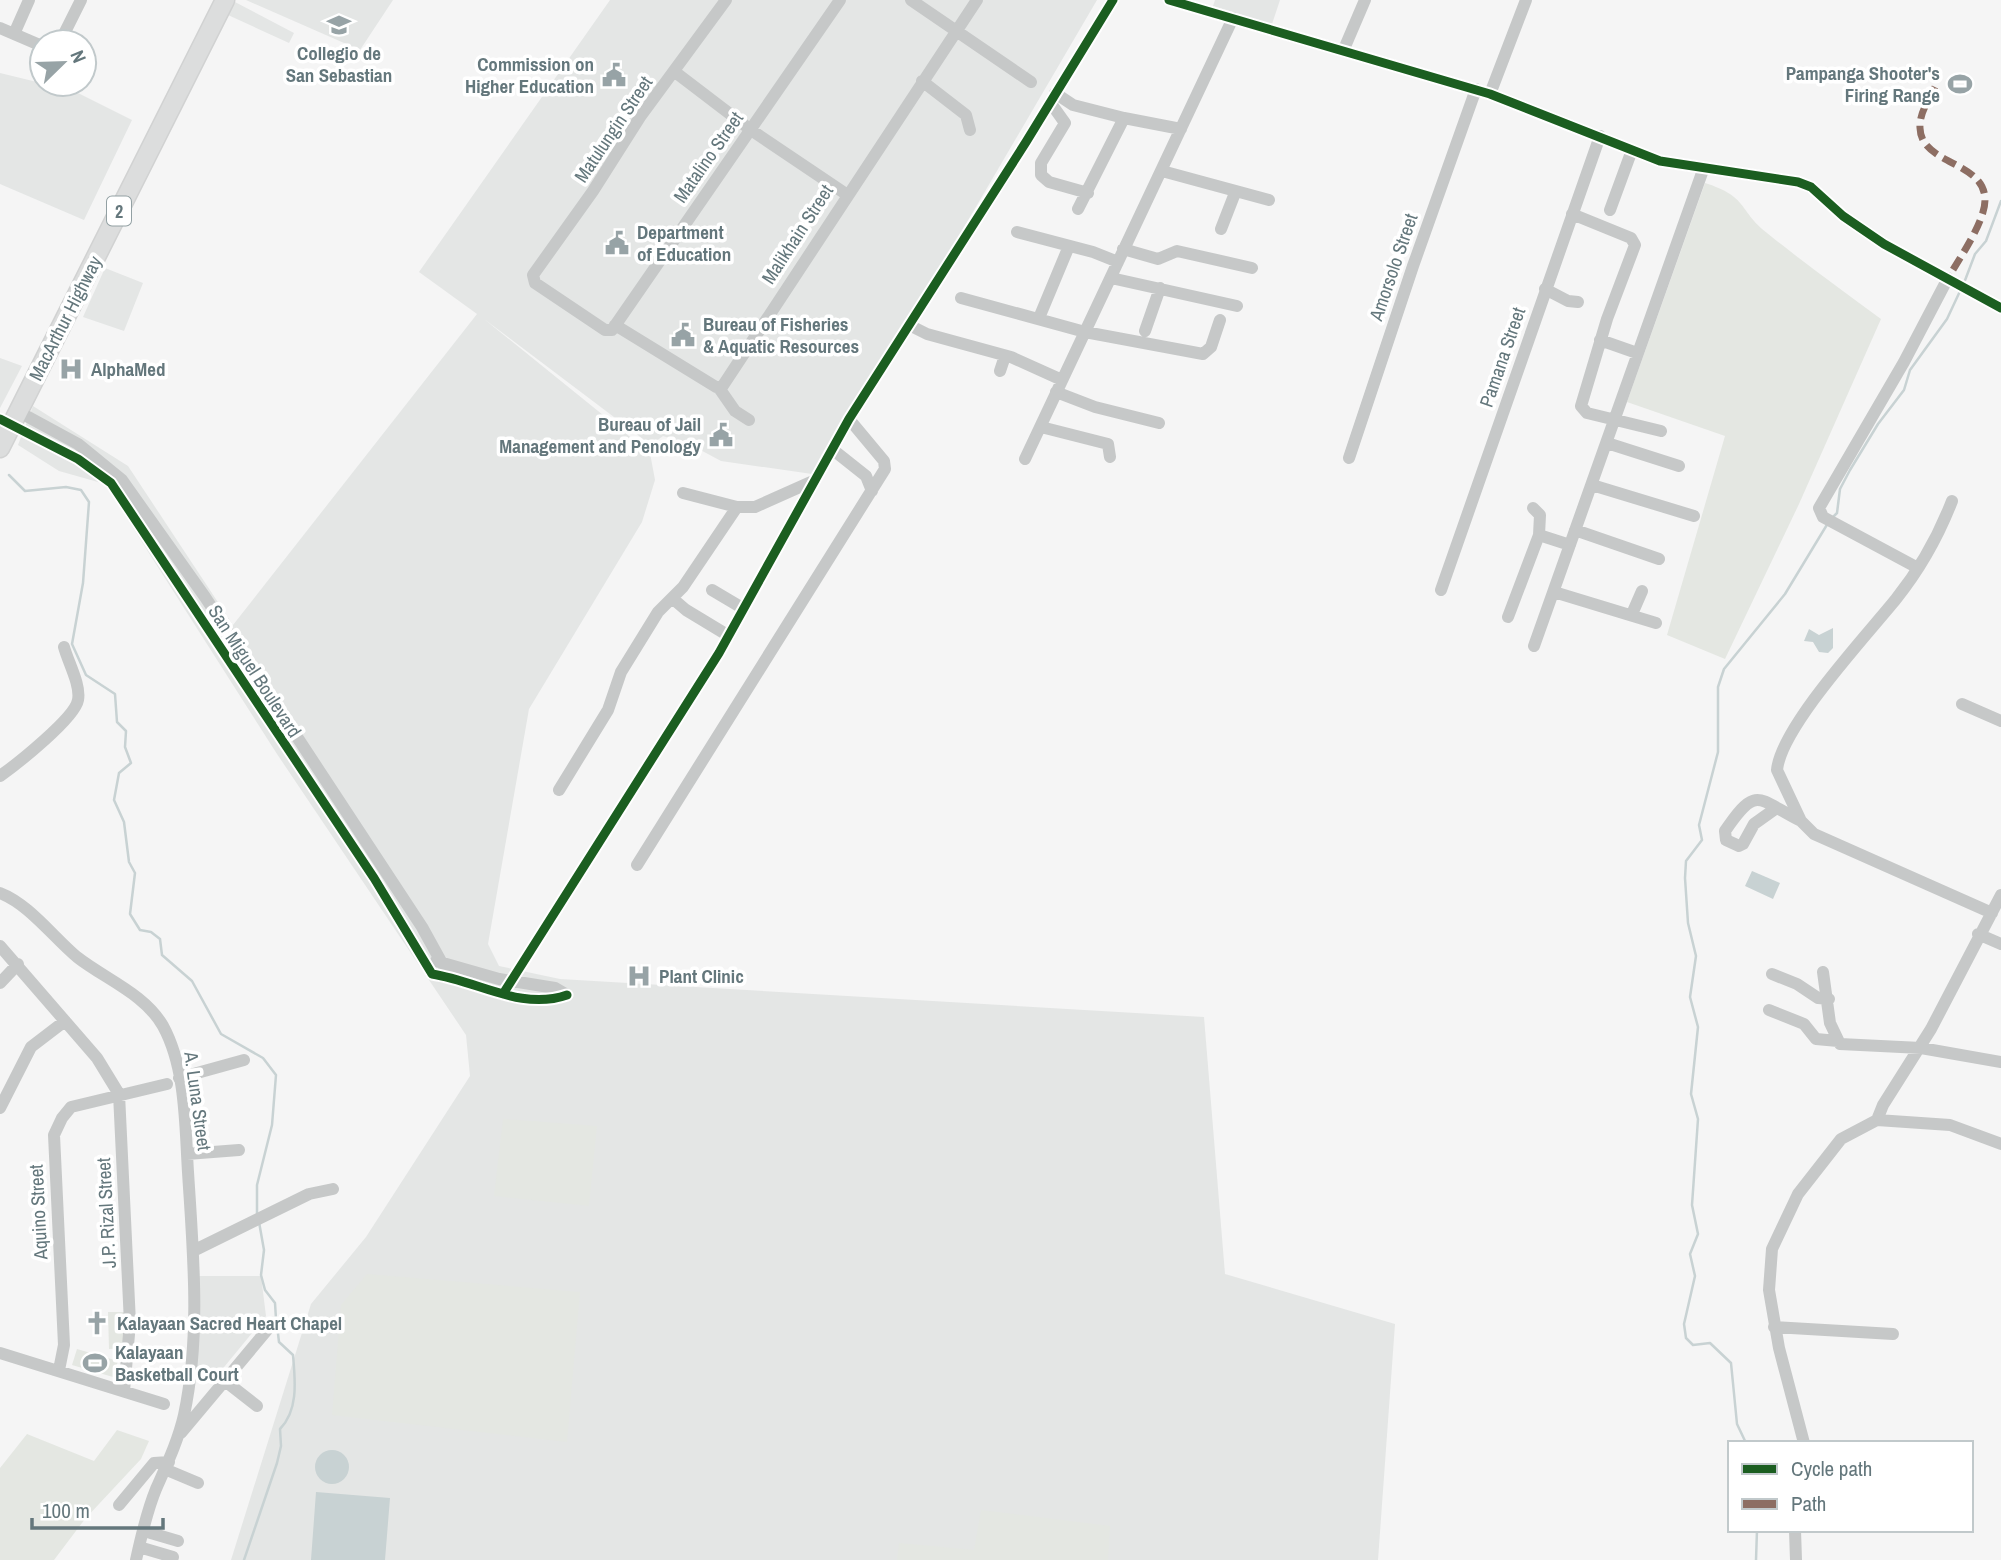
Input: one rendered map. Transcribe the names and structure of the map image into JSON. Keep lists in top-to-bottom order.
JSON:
{
  "streets": {
    "highway": ["2", "MacArthur Highway"],
    "street": [
      "Matulungin Street",
      "Matalino Street",
      "Malikhain Street",
      "Amorsolo Street",
      "Pamana Street",
      "San Miguel Boulevard",
      "A. Luna Street",
      "Aquino Street",
      "J.P. Rizal Street"
    ]
  },
  "crossings": [
    ["Matulungin Street", "Matalino Street"],
    ["MacArthur Highway", "San Miguel Boulevard"],
    ["A. Luna Street", "Aquino Street"],
    ["Aquino Street", "J.P. Rizal Street"]
  ],
  "places": {
    "school or university": ["Collegio de San Sebastian"],
    "public building": [
      "Commission on Higher Education",
      "Department of Education",
      "Bureau of Fisheries & Aquatic Resources",
      "Bureau of Jail Management and Penology"
    ],
    "sports": ["Pampanga Shooter's Firing Range", "Kalayaan Basketball Court"],
    "hospital": ["AlphaMed", "Plant Clinic"],
    "church": ["Kalayaan Sacred Heart Chapel"]
  },
  "legend": ["Cycle path", "Path"],
  "scale_bar": "100 m",
  "north": "top right"
}
